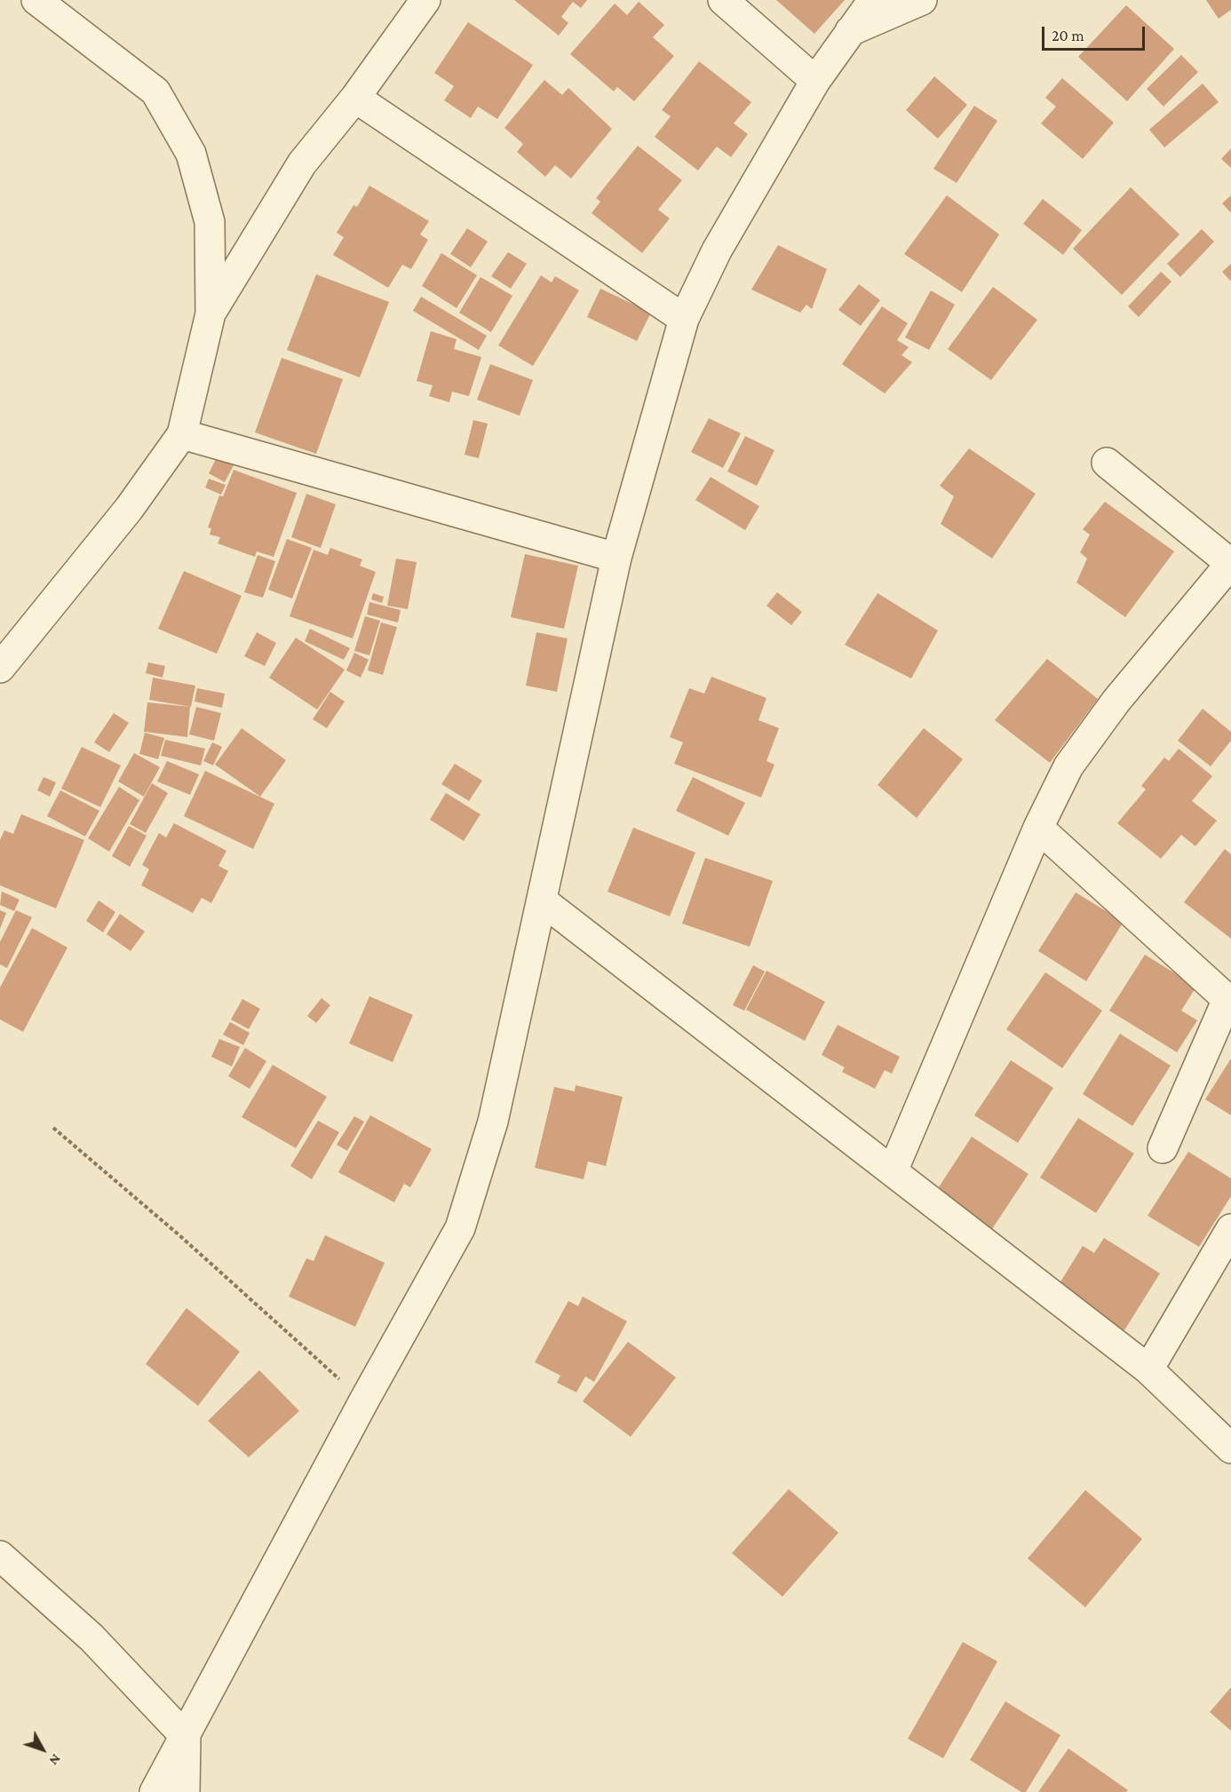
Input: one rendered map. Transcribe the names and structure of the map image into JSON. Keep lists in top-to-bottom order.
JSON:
{
  "scale_bar": "20 m",
  "north": "bottom right"
}
